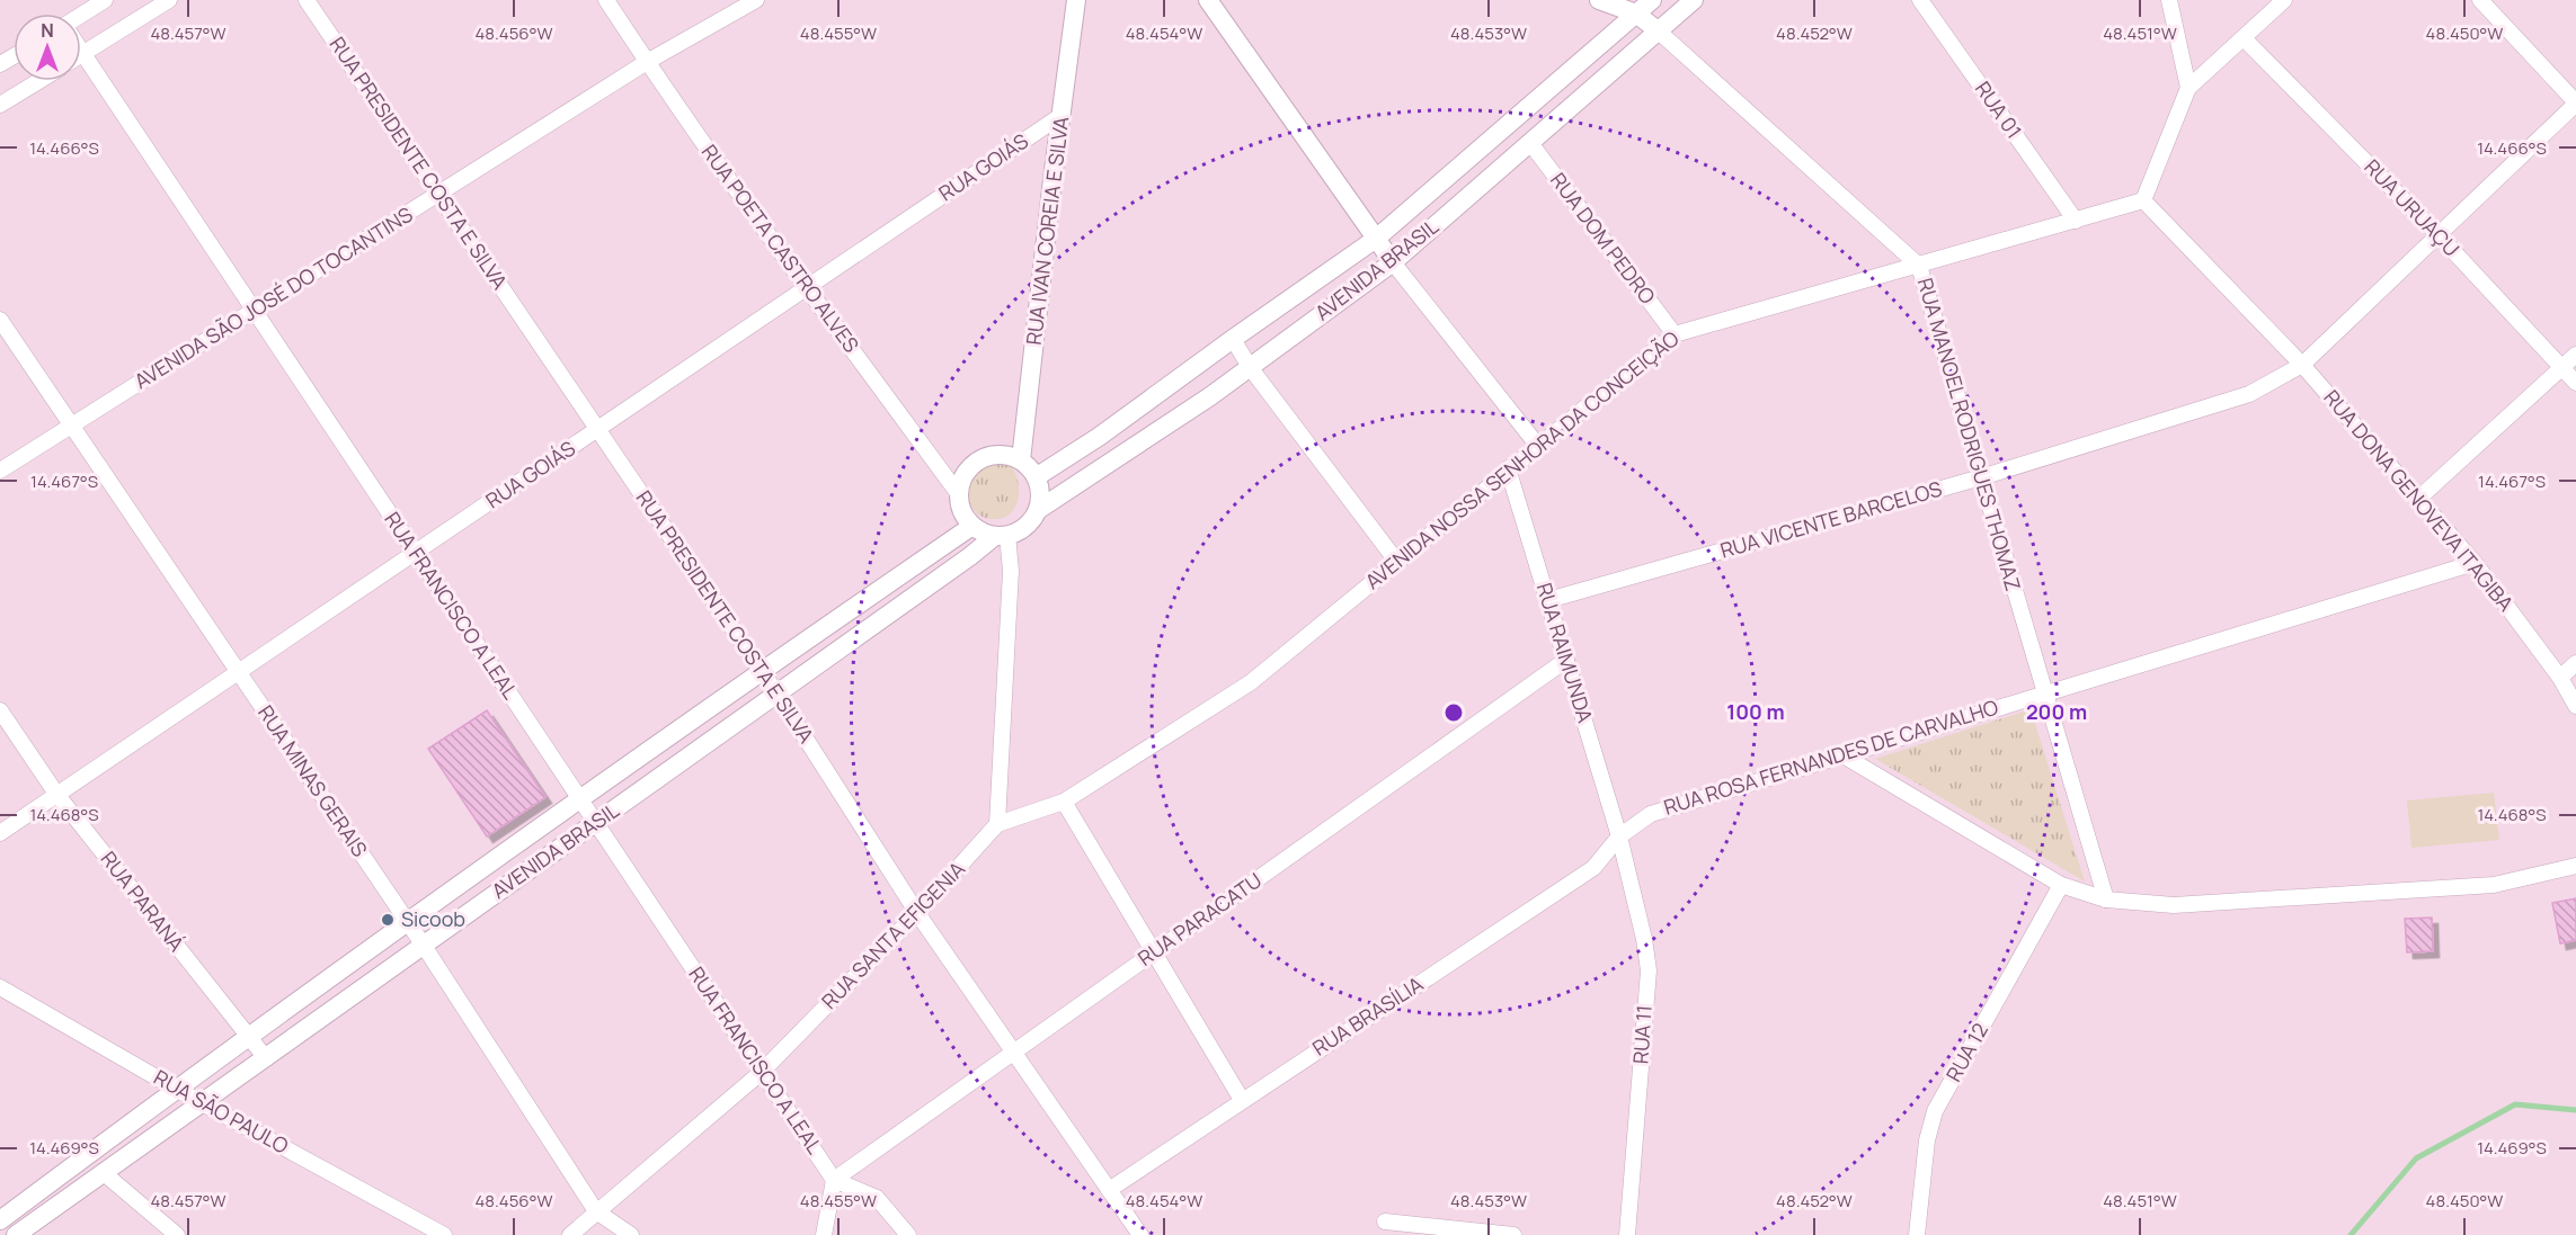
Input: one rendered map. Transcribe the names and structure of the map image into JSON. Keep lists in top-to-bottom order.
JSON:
{
  "streets": {
    "street": [
      "RUA 01",
      "RUA PRESIDENTE COSTA E SILVA",
      "RUA GOIÁS",
      "RUA URUAÇU",
      "RUA IVAN COREIA E SILVA",
      "RUA DOM PEDRO",
      "RUA POETA CASTRO ALVES",
      "AVENIDA BRASIL",
      "AVENIDA SÃO JOSÉ DO TOCANTINS",
      "RUA MANOEL RODRIGUES THOMAZ",
      "AVENIDA NOSSA SENHORA DA CONCEIÇÃO",
      "RUA DONA GENOVEVA ITAGIBA",
      "RUA VICENTE BARCELOS",
      "RUA FRANCISCO A LEAL",
      "RUA RAIMUNDA",
      "RUA ROSA FERNANDES DE CARVALHO",
      "RUA MINAS GERAIS",
      "RUA PARANÁ",
      "RUA PARACATU",
      "RUA SANTA EFIGENIA",
      "RUA BRASÍLIA",
      "RUA 11",
      "RUA 12",
      "RUA SÃO PAULO"
    ]
  },
  "crossings": [
    ["RUA 01", "AVENIDA NOSSA SENHORA DA CONCEIÇÃO"],
    ["RUA PRESIDENTE COSTA E SILVA", "RUA GOIÁS"],
    ["RUA PRESIDENTE COSTA E SILVA", "AVENIDA BRASIL"],
    ["RUA PRESIDENTE COSTA E SILVA", "AVENIDA SÃO JOSÉ DO TOCANTINS"],
    ["RUA PRESIDENTE COSTA E SILVA", "RUA PARACATU"],
    ["RUA PRESIDENTE COSTA E SILVA", "RUA SANTA EFIGENIA"],
    ["RUA PRESIDENTE COSTA E SILVA", "RUA BRASÍLIA"],
    ["RUA GOIÁS", "RUA IVAN COREIA E SILVA"],
    ["RUA GOIÁS", "RUA POETA CASTRO ALVES"],
    ["RUA GOIÁS", "RUA FRANCISCO A LEAL"],
    ["RUA GOIÁS", "RUA MINAS GERAIS"],
    ["RUA GOIÁS", "RUA PARANÁ"],
    ["RUA URUAÇU", "RUA VICENTE BARCELOS"],
    ["RUA IVAN COREIA E SILVA", "RUA POETA CASTRO ALVES"],
    ["RUA IVAN COREIA E SILVA", "AVENIDA BRASIL"],
    ["RUA DOM PEDRO", "AVENIDA BRASIL"],
    ["RUA DOM PEDRO", "AVENIDA NOSSA SENHORA DA CONCEIÇÃO"],
    ["RUA POETA CASTRO ALVES", "AVENIDA BRASIL"],
    ["RUA POETA CASTRO ALVES", "AVENIDA SÃO JOSÉ DO TOCANTINS"],
    ["AVENIDA BRASIL", "RUA MANOEL RODRIGUES THOMAZ"],
    ["AVENIDA BRASIL", "RUA FRANCISCO A LEAL"],
    ["AVENIDA BRASIL", "RUA MINAS GERAIS"],
    ["AVENIDA BRASIL", "RUA PARANÁ"],
    ["AVENIDA BRASIL", "RUA SÃO PAULO"],
    ["AVENIDA SÃO JOSÉ DO TOCANTINS", "RUA FRANCISCO A LEAL"],
    ["AVENIDA SÃO JOSÉ DO TOCANTINS", "RUA MINAS GERAIS"],
    ["RUA MANOEL RODRIGUES THOMAZ", "AVENIDA NOSSA SENHORA DA CONCEIÇÃO"],
    ["RUA MANOEL RODRIGUES THOMAZ", "RUA VICENTE BARCELOS"],
    ["RUA MANOEL RODRIGUES THOMAZ", "RUA ROSA FERNANDES DE CARVALHO"],
    ["AVENIDA NOSSA SENHORA DA CONCEIÇÃO", "RUA DONA GENOVEVA ITAGIBA"],
    ["AVENIDA NOSSA SENHORA DA CONCEIÇÃO", "RUA RAIMUNDA"],
    ["AVENIDA NOSSA SENHORA DA CONCEIÇÃO", "RUA SANTA EFIGENIA"],
    ["RUA DONA GENOVEVA ITAGIBA", "RUA VICENTE BARCELOS"],
    ["RUA DONA GENOVEVA ITAGIBA", "RUA ROSA FERNANDES DE CARVALHO"],
    ["RUA VICENTE BARCELOS", "RUA RAIMUNDA"],
    ["RUA FRANCISCO A LEAL", "RUA PARACATU"],
    ["RUA FRANCISCO A LEAL", "RUA SANTA EFIGENIA"],
    ["RUA RAIMUNDA", "RUA ROSA FERNANDES DE CARVALHO"],
    ["RUA RAIMUNDA", "RUA PARACATU"],
    ["RUA RAIMUNDA", "RUA BRASÍLIA"],
    ["RUA RAIMUNDA", "RUA 11"],
    ["RUA ROSA FERNANDES DE CARVALHO", "RUA BRASÍLIA"],
    ["RUA ROSA FERNANDES DE CARVALHO", "RUA 11"],
    ["RUA MINAS GERAIS", "RUA SANTA EFIGENIA"],
    ["RUA BRASÍLIA", "RUA 11"]
  ],
  "places": ["Sicoob"],
  "north": "top",
  "coordinates": [
    "48.457°W",
    "48.456°W",
    "48.455°W",
    "48.454°W",
    "48.453°W",
    "48.452°W",
    "48.451°W",
    "48.450°W",
    "14.466°S",
    "14.467°S",
    "14.468°S",
    "14.469°S"
  ],
  "rings": ["100 m", "200 m"]
}
